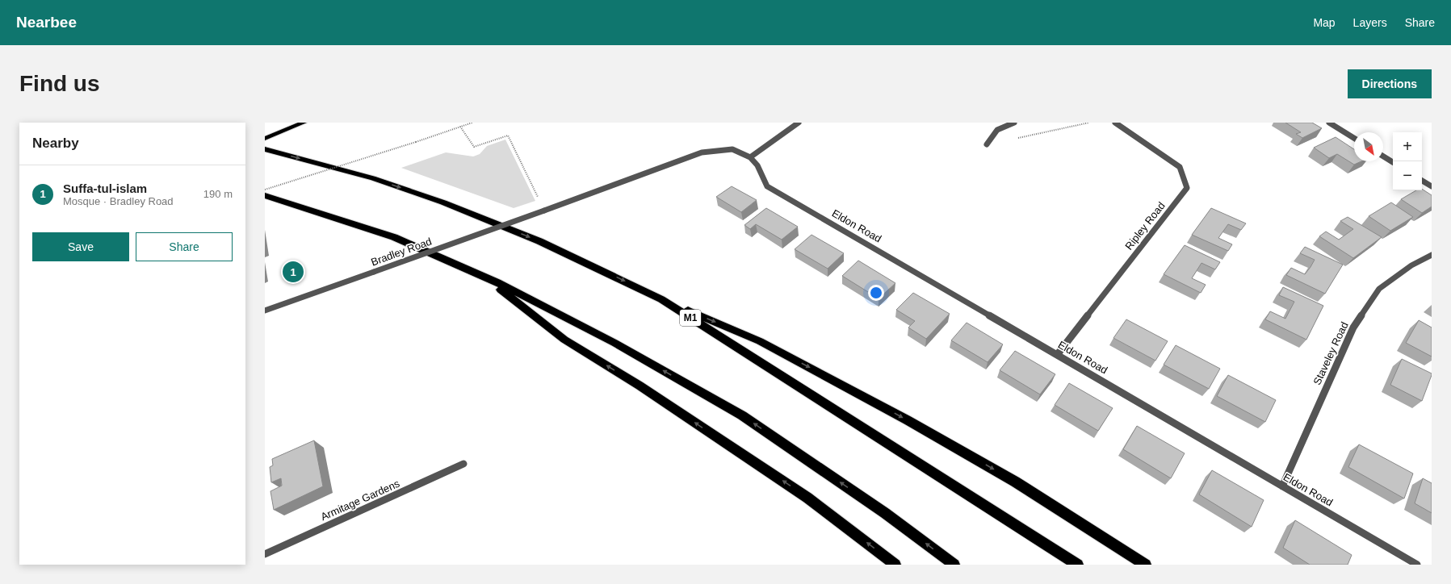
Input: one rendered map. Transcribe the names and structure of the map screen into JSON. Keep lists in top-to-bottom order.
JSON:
{
  "streets": {
    "highway": ["M1"],
    "street": [
      "Eldon Road",
      "Ripley Road",
      "Bradley Road",
      "Staveley Road",
      "Armitage Gardens"
    ]
  },
  "crossings": [
    ["Eldon Road", "Ripley Road"],
    ["Eldon Road", "Bradley Road"],
    ["Eldon Road", "Staveley Road"]
  ],
  "north": "bottom right",
  "page": {
    "header": "Nearbee",
    "nav": ["Map", "Layers", "Share"],
    "buttons": [
      "Directions",
      ["Save", "Share"]
    ],
    "title": "Find us",
    "heading": "Nearby",
    "map_buttons": ["+", "−"],
    "list": [
      {
        "mark": "1",
        "name": "Suffa-tul-islam",
        "note": "Mosque · Bradley Road",
        "value": "190 m"
      }
    ],
    "pins": "1"
  }
}
